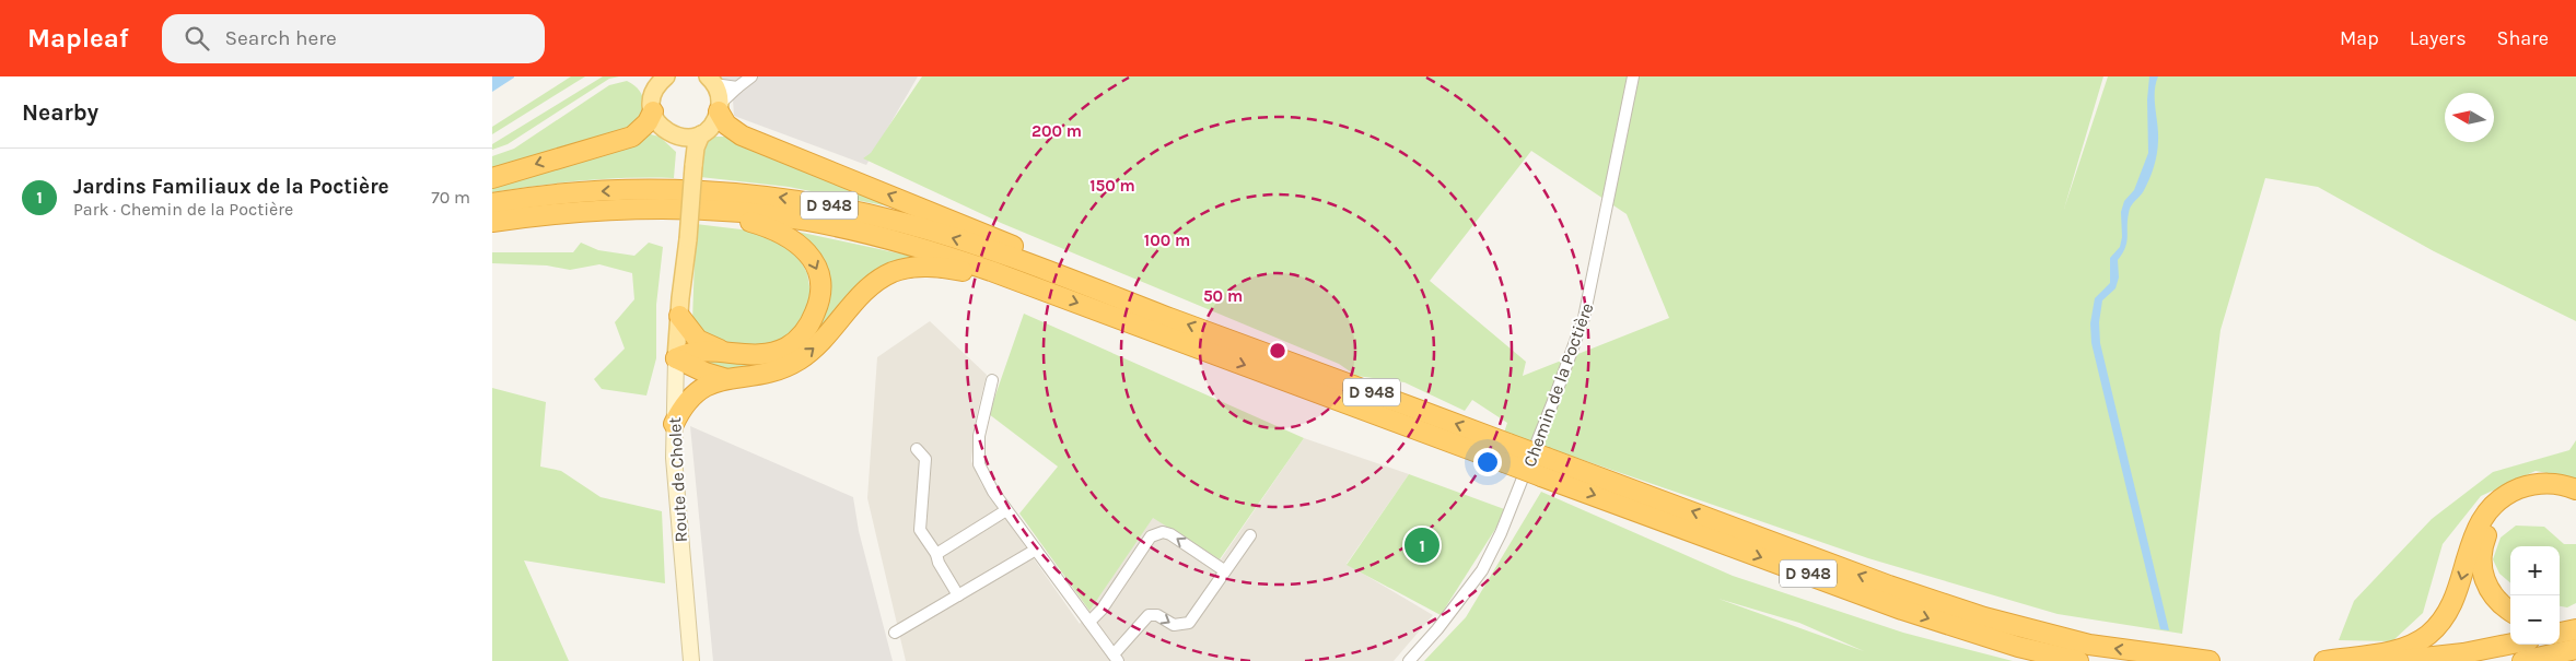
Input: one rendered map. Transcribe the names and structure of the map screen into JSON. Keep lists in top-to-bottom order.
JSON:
{
  "streets": {
    "highway": ["D 948"],
    "main road": ["Route de Cholet"],
    "street": ["Chemin de la Poctière"]
  },
  "north": "left",
  "page": {
    "header": "Mapleaf",
    "search": "Search here",
    "nav": ["Map", "Layers", "Share"],
    "heading": "Nearby",
    "list": [
      {
        "mark": "1",
        "name": "Jardins Familiaux de la Poctière",
        "note": "Park · Chemin de la Poctière",
        "value": "70 m"
      }
    ],
    "pins": "1",
    "map_buttons": ["+", "−"]
  },
  "rings": [
    "200 m",
    "150 m",
    "100 m",
    "50 m"
  ]
}
